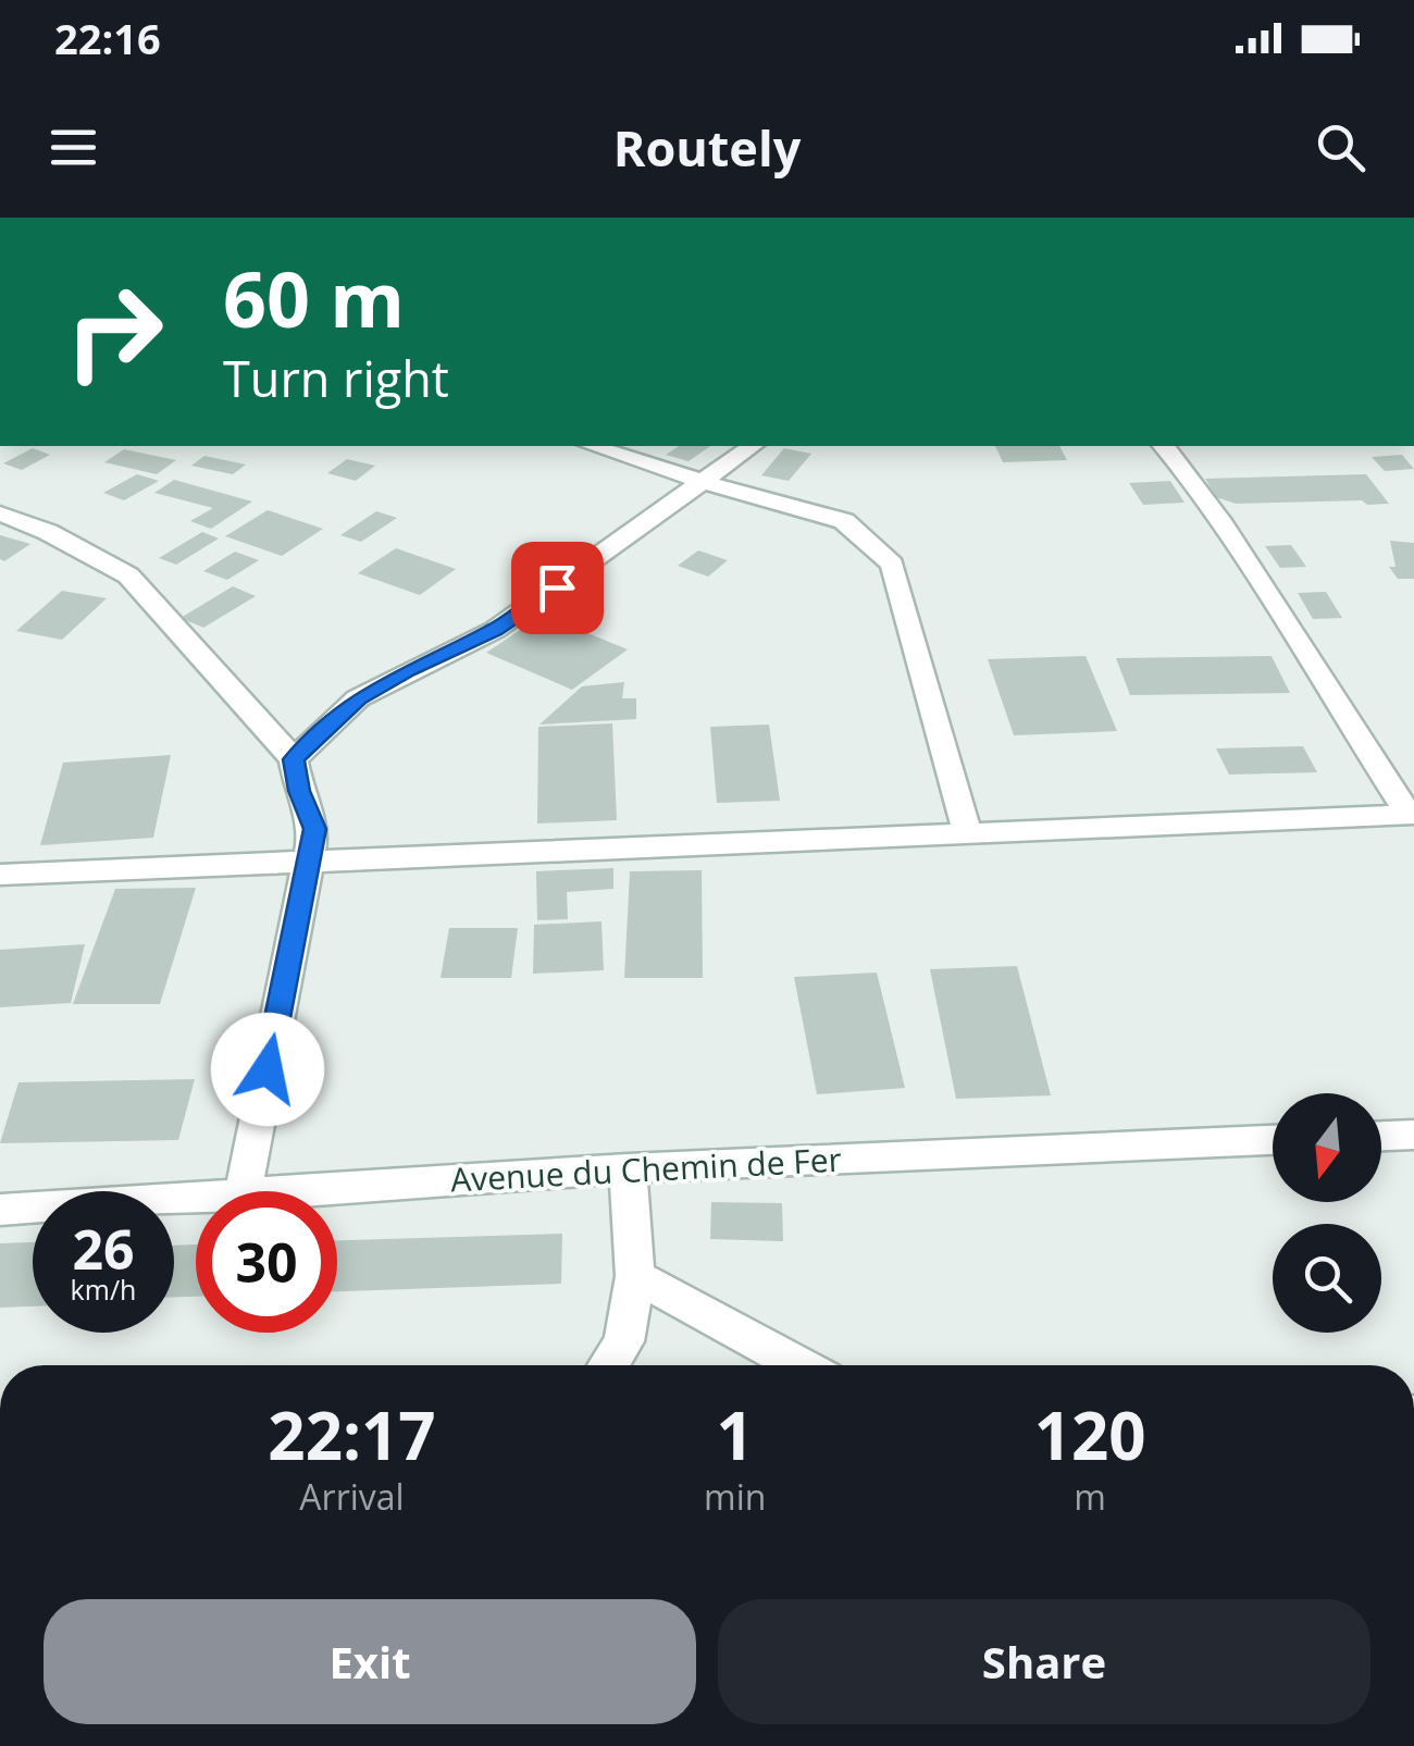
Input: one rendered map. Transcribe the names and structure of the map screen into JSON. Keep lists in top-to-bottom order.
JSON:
{
  "streets": {
    "street": ["Avenue du Chemin de Fer"]
  },
  "north": "bottom",
  "page": {
    "status": "22:16",
    "header": "Routely",
    "turn": ["60 m", "Turn right"],
    "speed": "26 km/h",
    "limit": "30",
    "eta": [
      "22:17",
      "Arrival",
      "1",
      "min",
      "120",
      "m"
    ],
    "buttons": ["Exit", "Share"]
  }
}
